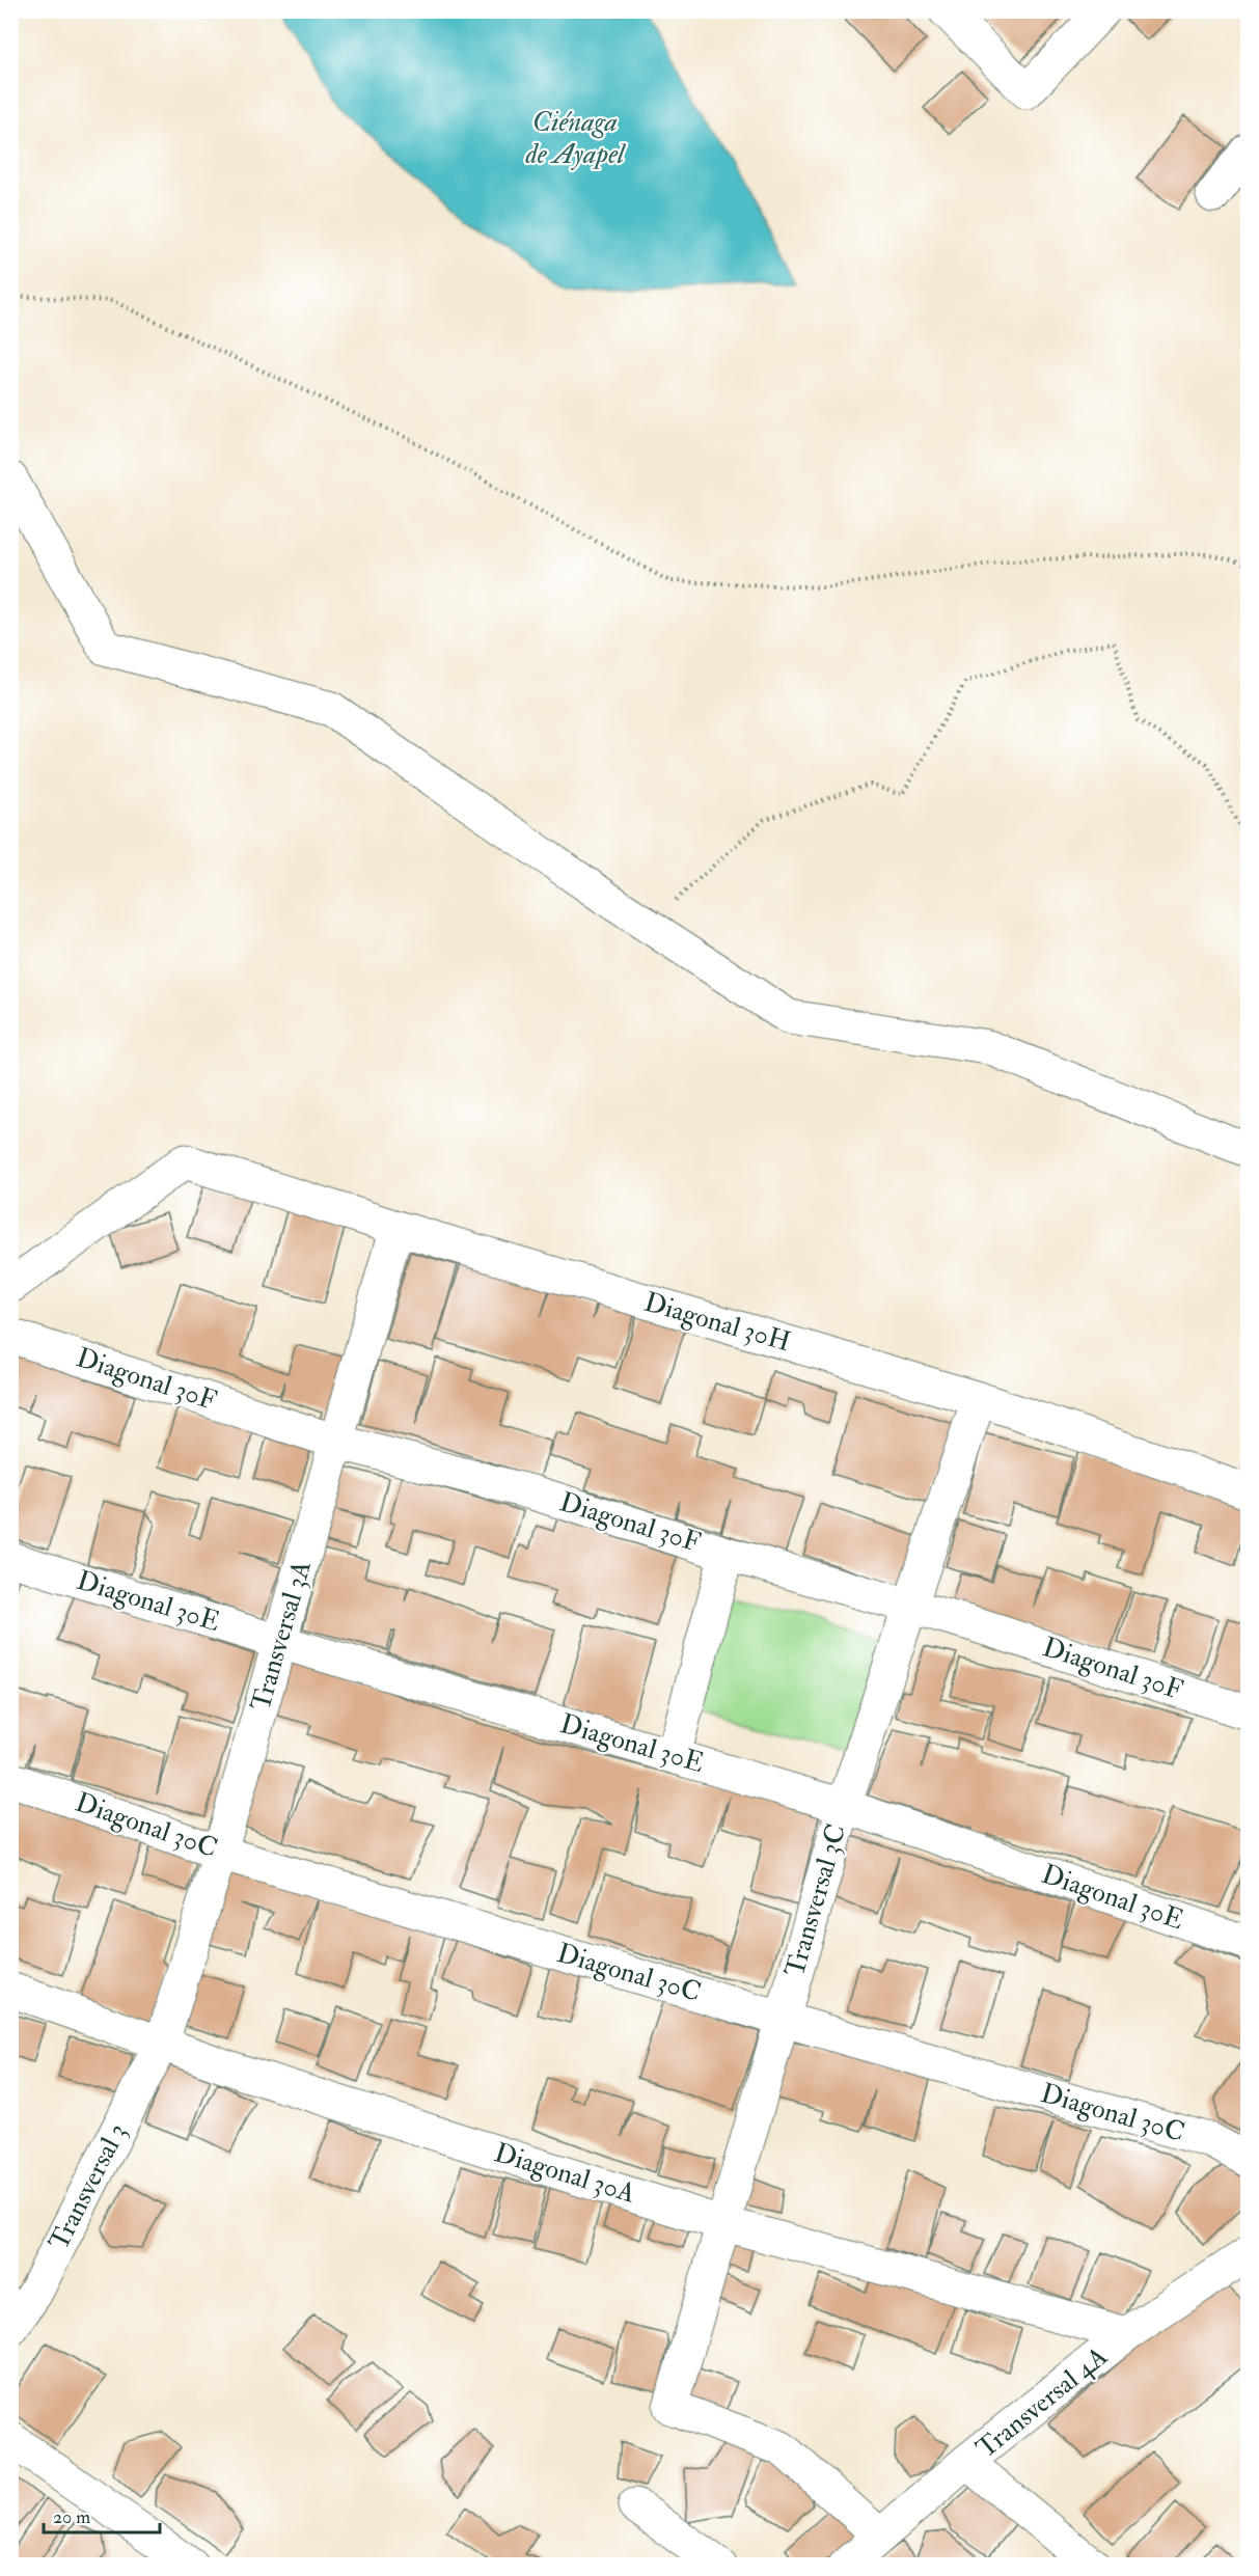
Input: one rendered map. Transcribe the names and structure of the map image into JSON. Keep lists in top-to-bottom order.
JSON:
{
  "streets": {
    "street": [
      "Diagonal 30H",
      "Diagonal 30F",
      "Diagonal 30E",
      "Transversal 3A",
      "Diagonal 30C",
      "Transversal 3C",
      "Diagonal 30A",
      "Transversal 3",
      "Transversal 4A"
    ]
  },
  "crossings": [
    ["Diagonal 30H", "Transversal 3A"],
    ["Diagonal 30H", "Transversal 3C"],
    ["Diagonal 30F", "Transversal 3A"],
    ["Diagonal 30F", "Transversal 3C"],
    ["Diagonal 30E", "Transversal 3A"],
    ["Diagonal 30E", "Transversal 3C"],
    ["Transversal 3A", "Diagonal 30C"],
    ["Transversal 3A", "Diagonal 30A"],
    ["Transversal 3A", "Transversal 3"],
    ["Diagonal 30C", "Transversal 3C"],
    ["Transversal 3C", "Diagonal 30A"],
    ["Transversal 3C", "Transversal 4A"],
    ["Diagonal 30A", "Transversal 3"],
    ["Diagonal 30A", "Transversal 4A"]
  ],
  "water": ["Ciénaga de Ayapel"],
  "scale_bar": "20 m"
}
